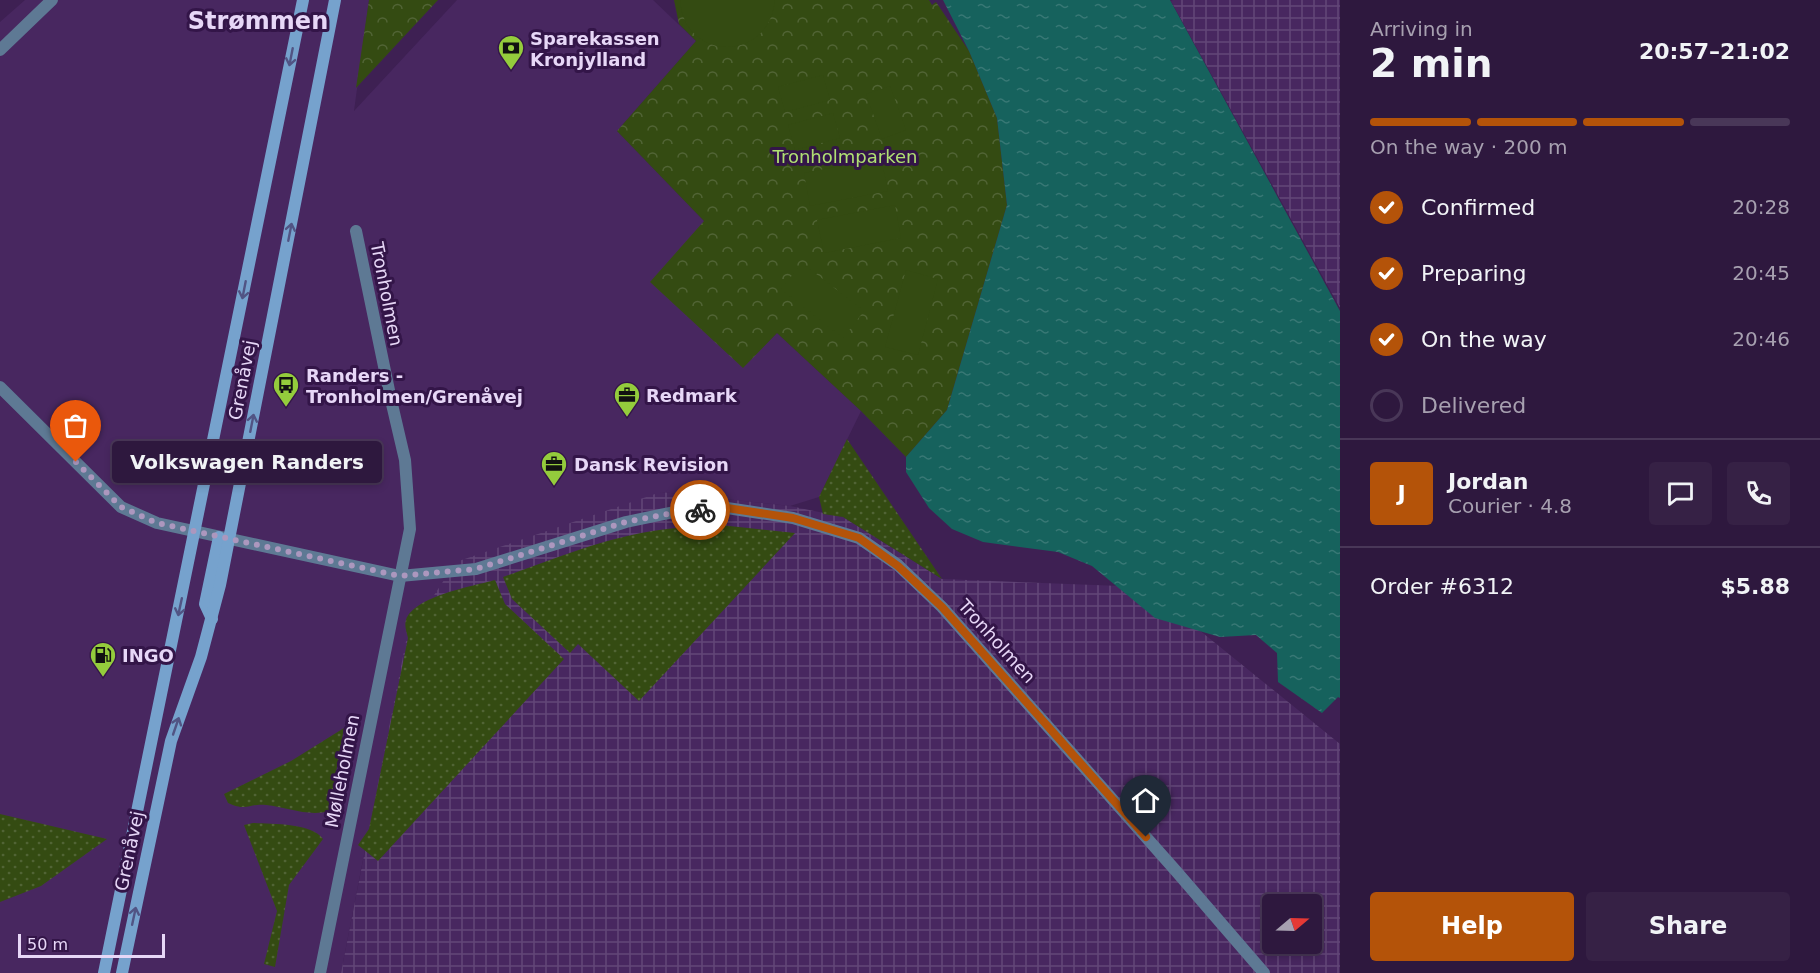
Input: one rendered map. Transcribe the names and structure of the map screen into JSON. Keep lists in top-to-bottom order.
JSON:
{
  "streets": {
    "street": ["Tronholmen", "Grenåvej", "Mølleholmen"]
  },
  "crossings": [
    ["Tronholmen", "Grenåvej"],
    ["Tronholmen", "Mølleholmen"]
  ],
  "districts": ["Strømmen"],
  "parks": ["Tronholmparken"],
  "places": {
    "bank": ["Sparekassen Kronjylland"],
    "bus stop": ["Randers - Tronholmen/Grenåvej"],
    "office": ["Redmark", "Dansk Revision"],
    "other": ["Volkswagen Randers"],
    "fuel station": ["INGO"]
  },
  "scale_bar": "50 m",
  "north": "right",
  "page": {
    "heading": ["2 min", "Arriving in", "20:57–21:02"],
    "panel": [
      "Jordan",
      "Courier · 4.8",
      "Order #6312",
      "$5.88"
    ],
    "bar": "On the way · 200 m",
    "list": [
      ["Confirmed", "20:28"],
      ["Preparing", "20:45"],
      ["On the way", "20:46"],
      "Delivered"
    ],
    "bubble": "Volkswagen Randers",
    "round": "J",
    "buttons": ["Help", "Share"],
    "scale": "50 m"
  }
}
